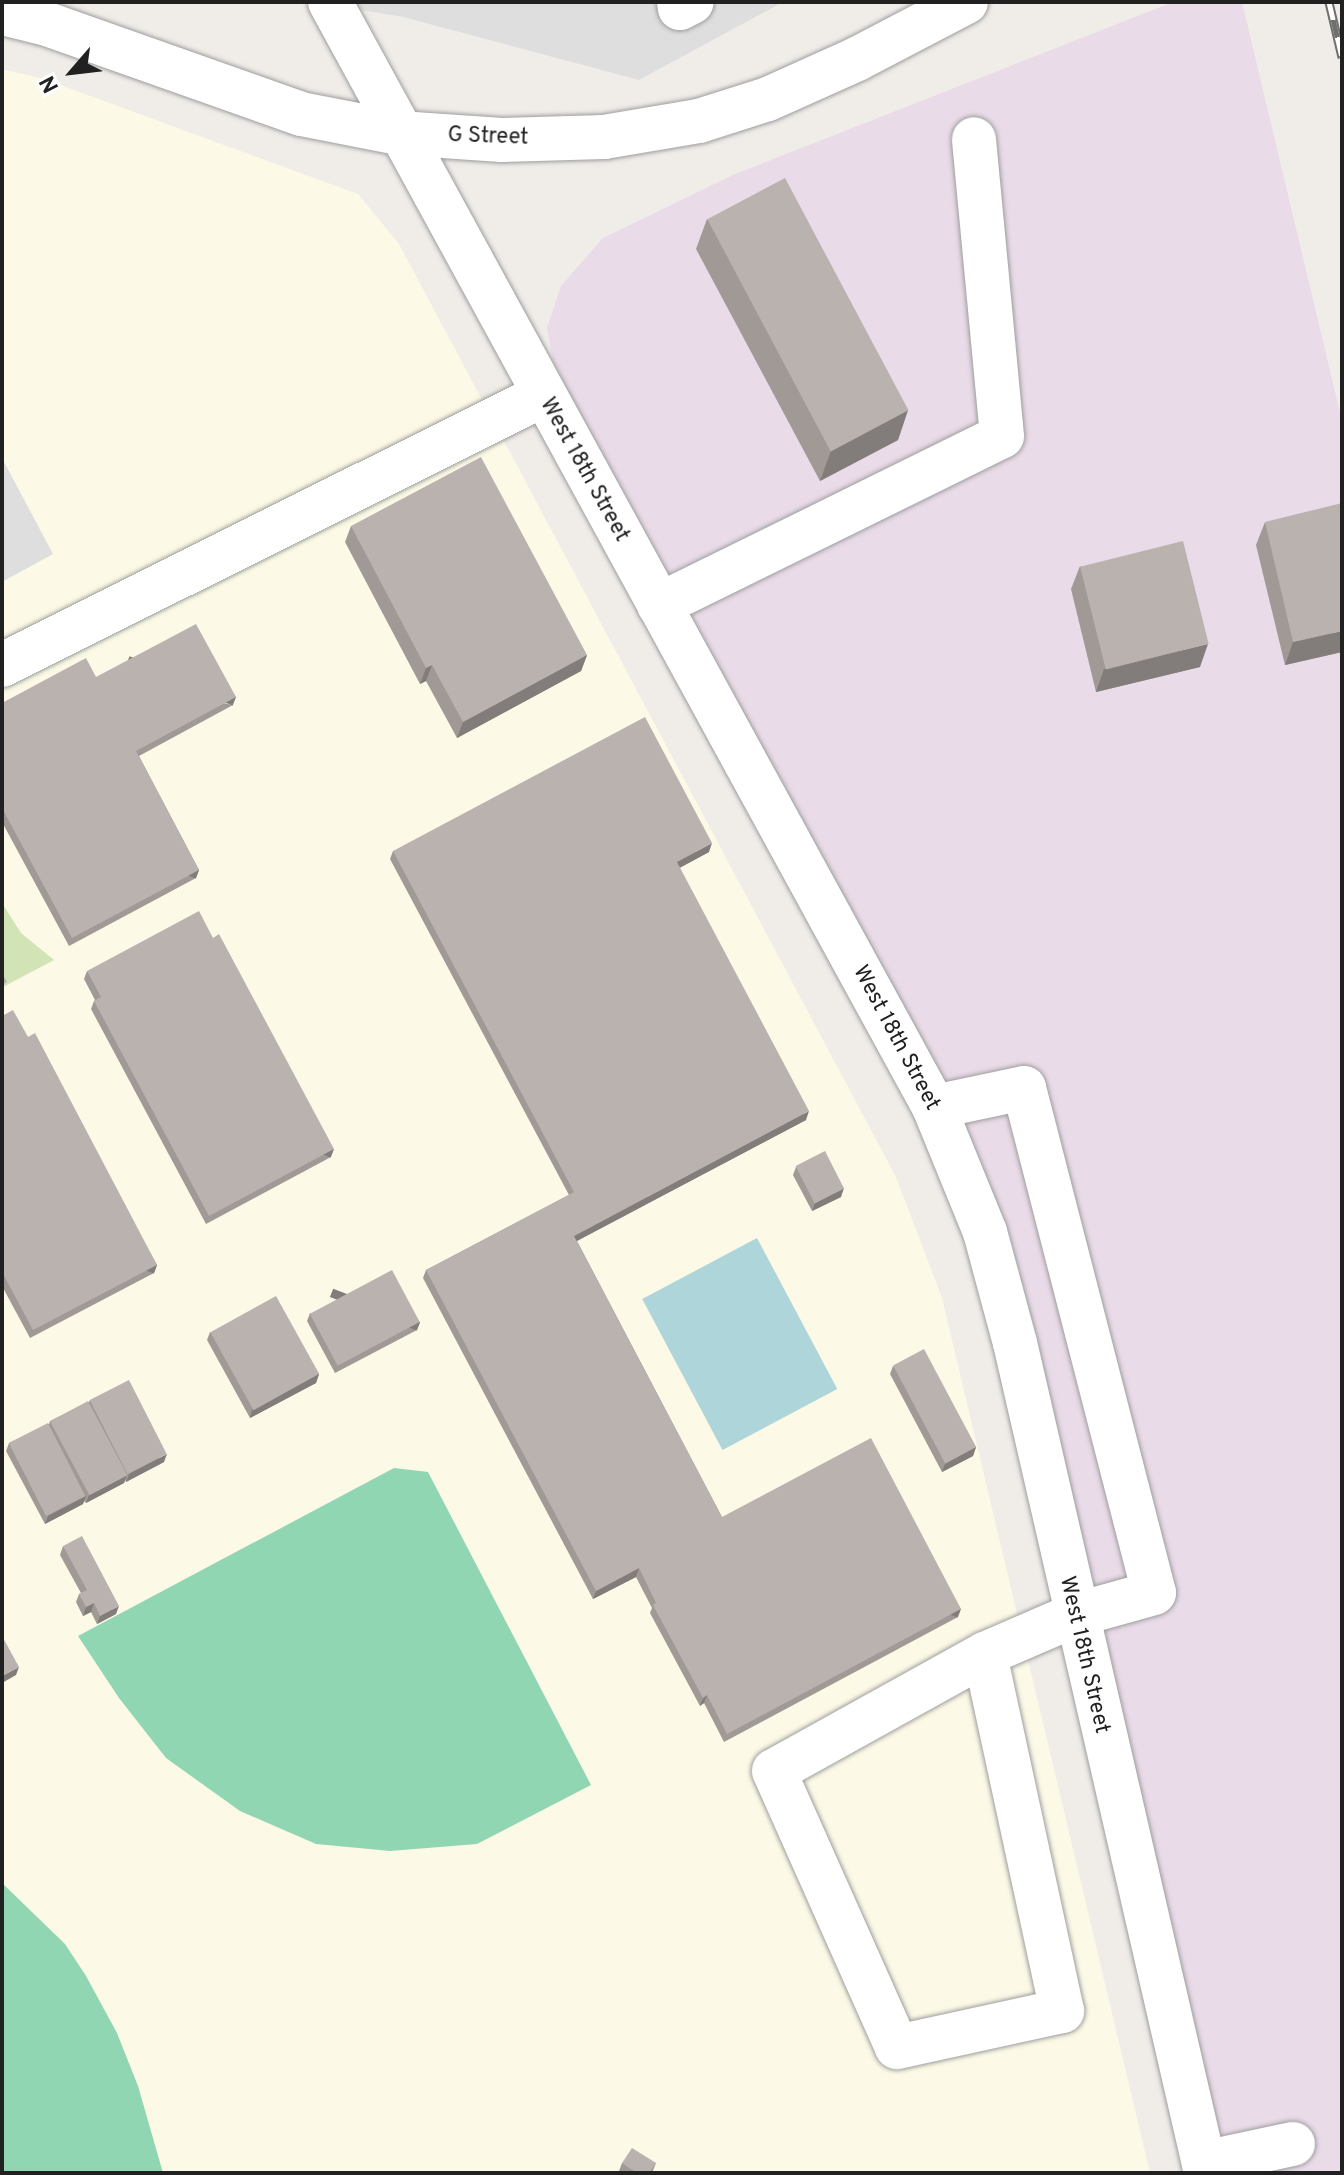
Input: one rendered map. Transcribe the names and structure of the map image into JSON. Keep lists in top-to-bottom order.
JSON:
{
  "streets": {
    "street": ["G Street", "West 18th Street"]
  },
  "crossings": [
    ["G Street", "West 18th Street"]
  ],
  "north": "bottom left"
}
